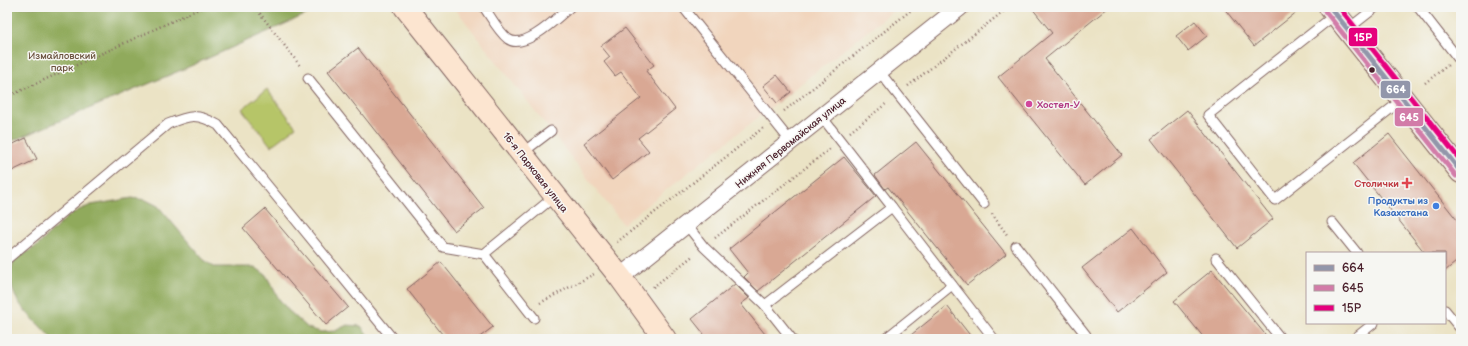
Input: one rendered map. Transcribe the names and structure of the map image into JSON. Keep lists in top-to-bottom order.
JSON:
{
  "streets": {
    "main road": ["16-я Парковая улица"],
    "street": ["Нижняя Первомайская улица"]
  },
  "crossings": [
    ["Нижняя Первомайская улица", "16-я Парковая улица"]
  ],
  "parks": ["Измайловский парк"],
  "places": {
    "other": ["Хостел-У", "Продукты из Казахстана"],
    "health": ["Столички"]
  },
  "lines": ["transit line 664", "transit line 15Р", "transit line 645"],
  "legend": ["664", "645", "15Р"]
}
